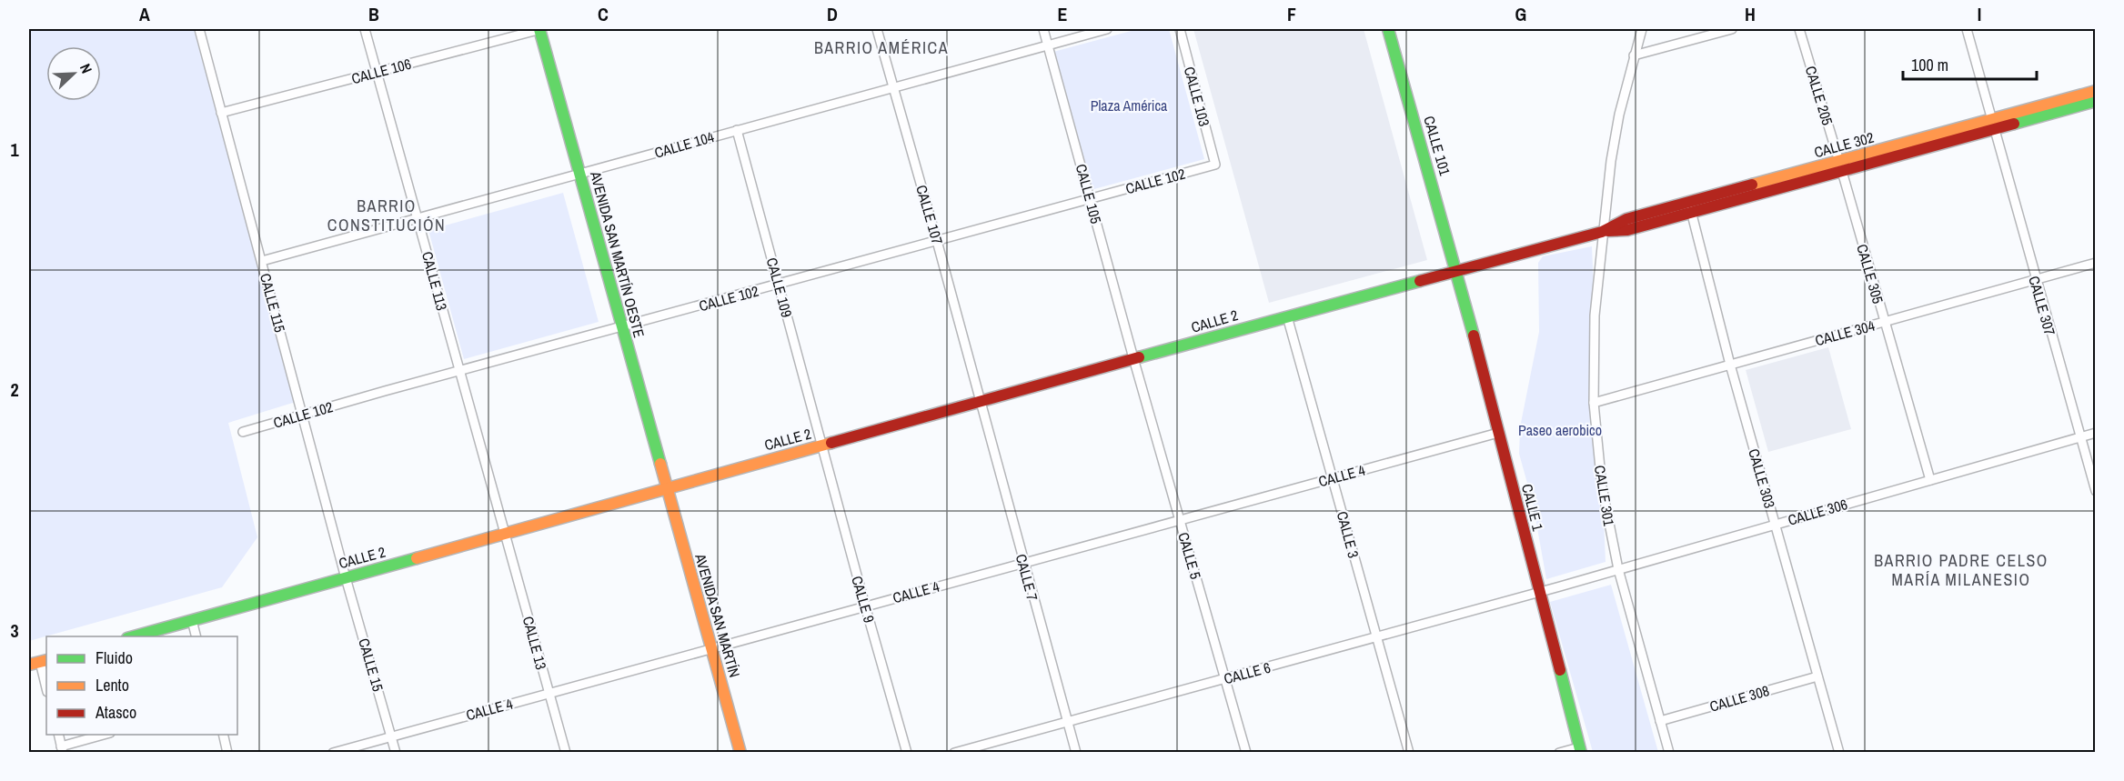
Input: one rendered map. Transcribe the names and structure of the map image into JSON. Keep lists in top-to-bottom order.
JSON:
{
  "streets": {
    "street": [
      "CALLE 106",
      "CALLE 205",
      "CALLE 103",
      "CALLE 104",
      "CALLE 302",
      "CALLE 101",
      "CALLE 102",
      "CALLE 105",
      "CALLE 107",
      "AVENIDA SAN MARTÍN OESTE",
      "CALLE 305",
      "CALLE 113",
      "CALLE 109",
      "CALLE 115",
      "CALLE 307",
      "CALLE 2",
      "CALLE 304",
      "CALLE 4",
      "CALLE 303",
      "CALLE 301",
      "CALLE 1",
      "CALLE 306",
      "CALLE 3",
      "CALLE 5",
      "CALLE 7",
      "CALLE 9",
      "AVENIDA SAN MARTÍN",
      "CALLE 13",
      "CALLE 15",
      "CALLE 6",
      "CALLE 308"
    ]
  },
  "crossings": [
    ["CALLE 106", "AVENIDA SAN MARTÍN OESTE"],
    ["CALLE 106", "CALLE 113"],
    ["CALLE 106", "CALLE 115"],
    ["CALLE 205", "CALLE 302"],
    ["CALLE 205", "CALLE 305"],
    ["CALLE 103", "CALLE 102"],
    ["CALLE 104", "CALLE 105"],
    ["CALLE 104", "CALLE 107"],
    ["CALLE 104", "AVENIDA SAN MARTÍN OESTE"],
    ["CALLE 104", "CALLE 113"],
    ["CALLE 104", "CALLE 109"],
    ["CALLE 104", "CALLE 115"],
    ["CALLE 302", "CALLE 101"],
    ["CALLE 302", "CALLE 305"],
    ["CALLE 302", "CALLE 307"],
    ["CALLE 302", "CALLE 2"],
    ["CALLE 302", "CALLE 303"],
    ["CALLE 302", "CALLE 301"],
    ["CALLE 302", "CALLE 1"],
    ["CALLE 101", "CALLE 2"],
    ["CALLE 101", "CALLE 1"],
    ["CALLE 102", "CALLE 105"],
    ["CALLE 102", "CALLE 107"],
    ["CALLE 102", "AVENIDA SAN MARTÍN OESTE"],
    ["CALLE 102", "CALLE 113"],
    ["CALLE 102", "CALLE 109"],
    ["CALLE 102", "CALLE 115"],
    ["CALLE 105", "CALLE 2"],
    ["CALLE 105", "CALLE 5"],
    ["CALLE 107", "CALLE 2"],
    ["CALLE 107", "CALLE 7"],
    ["AVENIDA SAN MARTÍN OESTE", "CALLE 2"],
    ["AVENIDA SAN MARTÍN OESTE", "AVENIDA SAN MARTÍN"],
    ["CALLE 305", "CALLE 304"],
    ["CALLE 305", "CALLE 306"],
    ["CALLE 113", "CALLE 2"],
    ["CALLE 113", "CALLE 13"],
    ["CALLE 109", "CALLE 2"],
    ["CALLE 109", "CALLE 9"],
    ["CALLE 115", "CALLE 2"],
    ["CALLE 115", "CALLE 15"],
    ["CALLE 307", "CALLE 304"],
    ["CALLE 307", "CALLE 306"],
    ["CALLE 2", "CALLE 1"],
    ["CALLE 2", "CALLE 3"],
    ["CALLE 2", "CALLE 5"],
    ["CALLE 2", "CALLE 7"],
    ["CALLE 2", "CALLE 9"],
    ["CALLE 2", "AVENIDA SAN MARTÍN"],
    ["CALLE 2", "CALLE 13"],
    ["CALLE 2", "CALLE 15"],
    ["CALLE 304", "CALLE 303"],
    ["CALLE 304", "CALLE 301"],
    ["CALLE 4", "CALLE 1"],
    ["CALLE 4", "CALLE 3"],
    ["CALLE 4", "CALLE 5"],
    ["CALLE 4", "CALLE 7"],
    ["CALLE 4", "CALLE 9"],
    ["CALLE 4", "AVENIDA SAN MARTÍN"],
    ["CALLE 4", "CALLE 13"],
    ["CALLE 4", "CALLE 15"],
    ["CALLE 303", "CALLE 306"],
    ["CALLE 303", "CALLE 308"],
    ["CALLE 301", "CALLE 306"],
    ["CALLE 301", "CALLE 308"],
    ["CALLE 1", "CALLE 306"],
    ["CALLE 1", "CALLE 6"],
    ["CALLE 306", "CALLE 6"],
    ["CALLE 3", "CALLE 6"],
    ["CALLE 5", "CALLE 6"],
    ["CALLE 7", "CALLE 6"]
  ],
  "districts": ["BARRIO AMÉRICA", "BARRIO CONSTITUCIÓN", "BARRIO PADRE CELSO MARÍA MILANESIO"],
  "parks": ["Plaza América", "Paseo aerobico"],
  "legend": ["Fluido", "Lento", "Atasco"],
  "scale_bar": "100 m",
  "north": "top right",
  "grid": {
    "columns": [
      "A",
      "B",
      "C",
      "D",
      "E",
      "F",
      "G",
      "H",
      "I"
    ],
    "rows": ["1", "2", "3"]
  }
}
